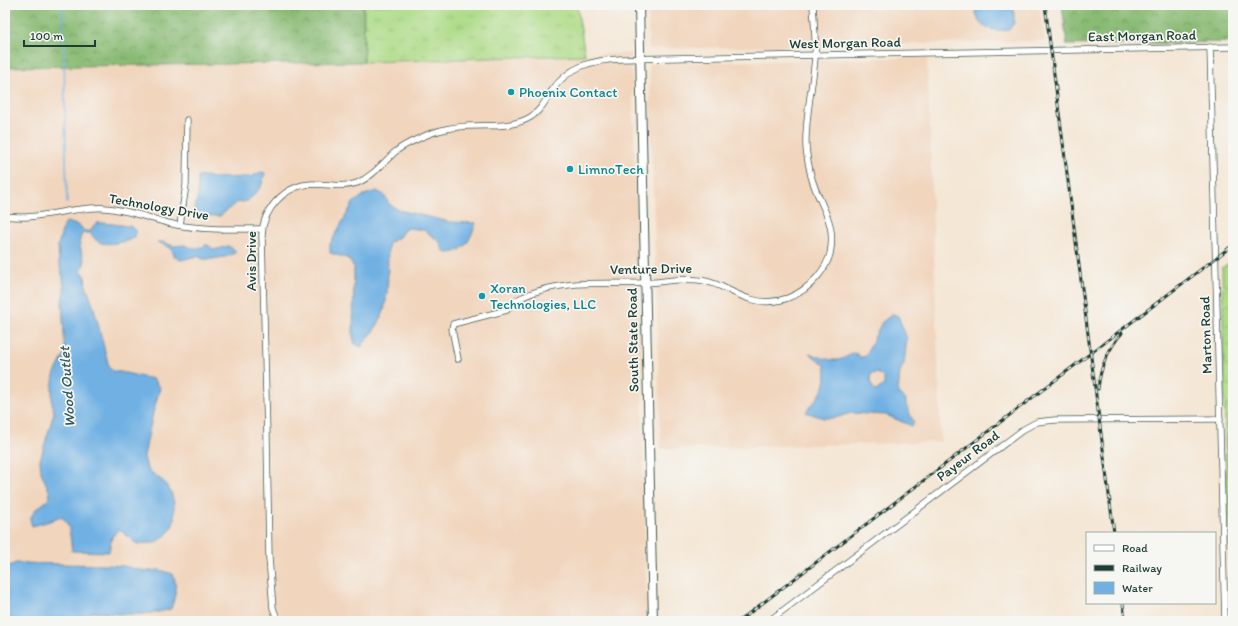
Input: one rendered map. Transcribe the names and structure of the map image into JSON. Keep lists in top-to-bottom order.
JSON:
{
  "streets": {
    "main road": ["South State Road"],
    "street": [
      "East Morgan Road",
      "West Morgan Road",
      "Technology Drive",
      "Avis Drive",
      "Venture Drive",
      "Marton Road",
      "Payeur Road"
    ]
  },
  "crossings": [
    ["East Morgan Road", "West Morgan Road"],
    ["East Morgan Road", "Marton Road"],
    ["West Morgan Road", "Avis Drive"],
    ["West Morgan Road", "Venture Drive"],
    ["West Morgan Road", "South State Road"],
    ["Technology Drive", "Avis Drive"],
    ["Avis Drive", "South State Road"],
    ["Venture Drive", "South State Road"],
    ["Marton Road", "Payeur Road"]
  ],
  "water": ["Wood Outlet"],
  "places": ["Phoenix Contact", "LimnoTech", "Xoran Technologies, LLC"],
  "legend": ["Road", "Railway", "Water"],
  "scale_bar": "100 m"
}
